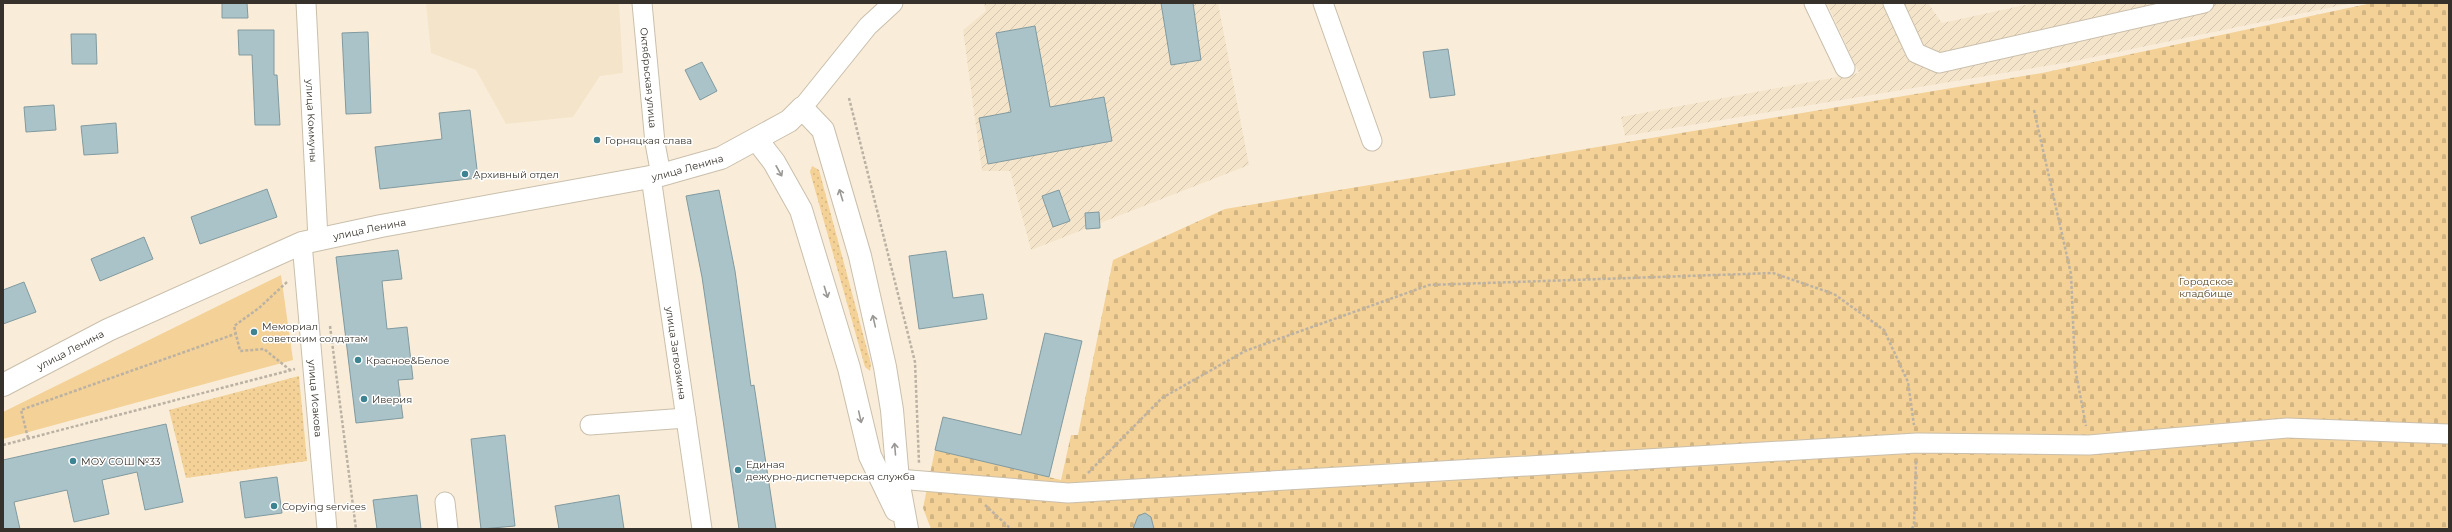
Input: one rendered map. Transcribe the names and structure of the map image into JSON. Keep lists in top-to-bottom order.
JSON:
{
  "streets": {
    "main road": ["улица Ленина"],
    "street": [
      "Октябрьская улица",
      "улица Коммуны",
      "улица Загвозкина",
      "улица Исакова"
    ]
  },
  "crossings": [
    ["Октябрьская улица", "улица Ленина"],
    ["Октябрьская улица", "улица Загвозкина"],
    ["улица Коммуны", "улица Ленина"],
    ["улица Коммуны", "улица Исакова"],
    ["улица Ленина", "улица Загвозкина"],
    ["улица Ленина", "улица Исакова"]
  ],
  "parks": ["Городское кладбище"],
  "places": [
    "Горняцкая слава",
    "Архивный отдел",
    "Мемориал советским солдатам",
    "Красное&Белое",
    "Иверия",
    "МОУ СОШ №33",
    "Единая дежурно-диспетчерская служба",
    "Copying services"
  ]
}
